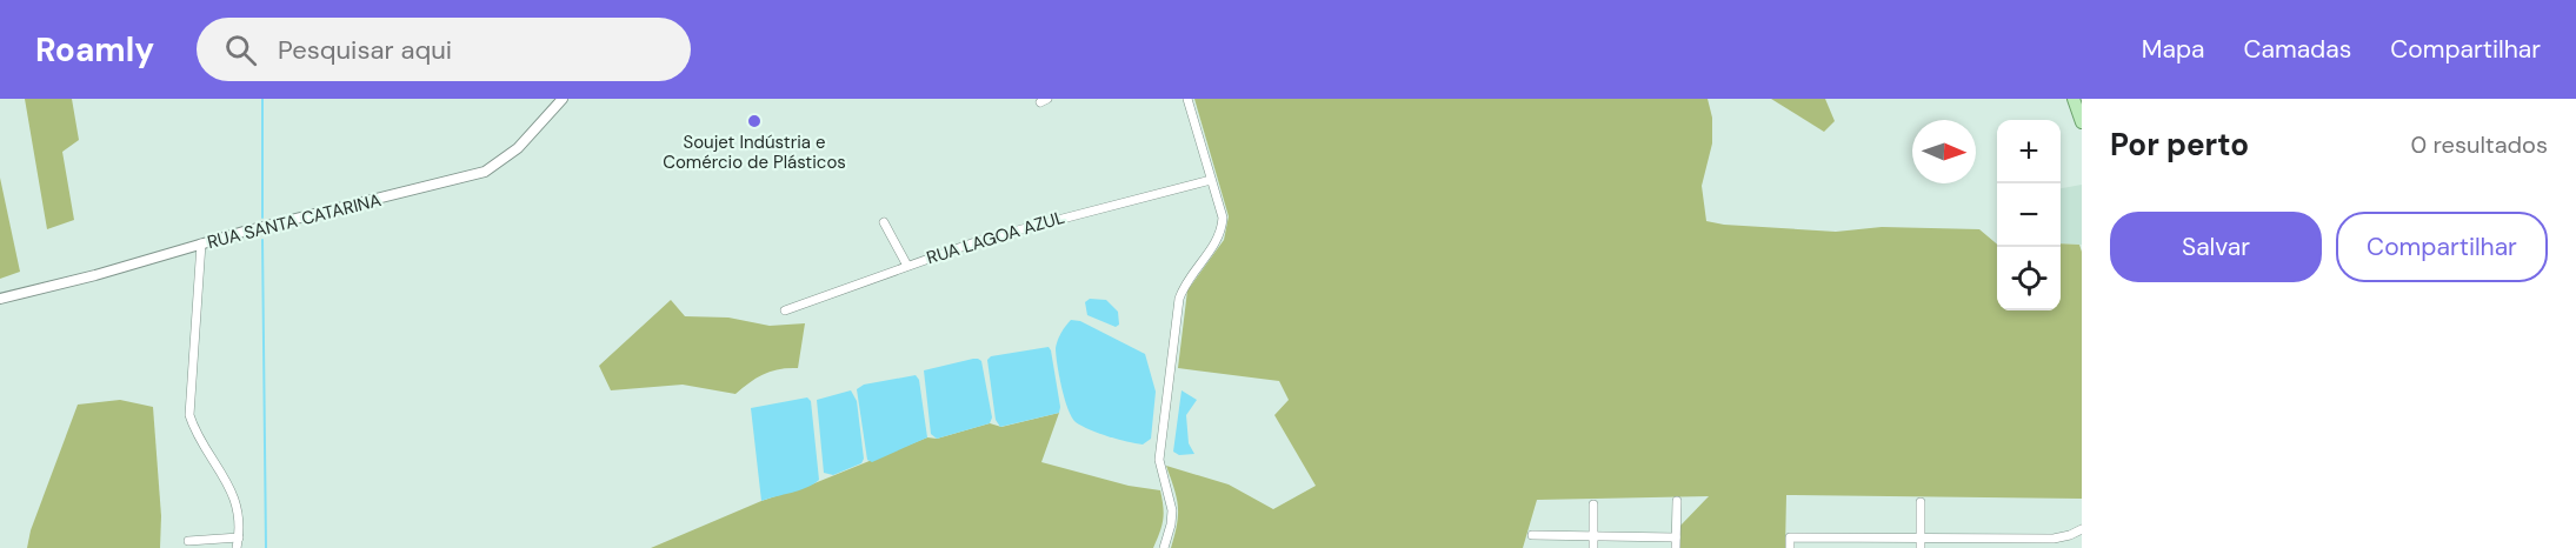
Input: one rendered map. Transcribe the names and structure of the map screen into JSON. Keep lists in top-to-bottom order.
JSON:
{
  "streets": {
    "street": ["RUA SANTA CATARINA", "RUA LAGOA AZUL"]
  },
  "places": ["Soujet Indústria e Comércio de Plásticos"],
  "north": "right",
  "page": {
    "header": "Roamly",
    "search": "Pesquisar aqui",
    "nav": ["Mapa", "Camadas", "Compartilhar"],
    "heading": ["Por perto", "0 resultados"],
    "map_buttons": ["+", "−"],
    "buttons": ["Salvar", "Compartilhar"]
  }
}
